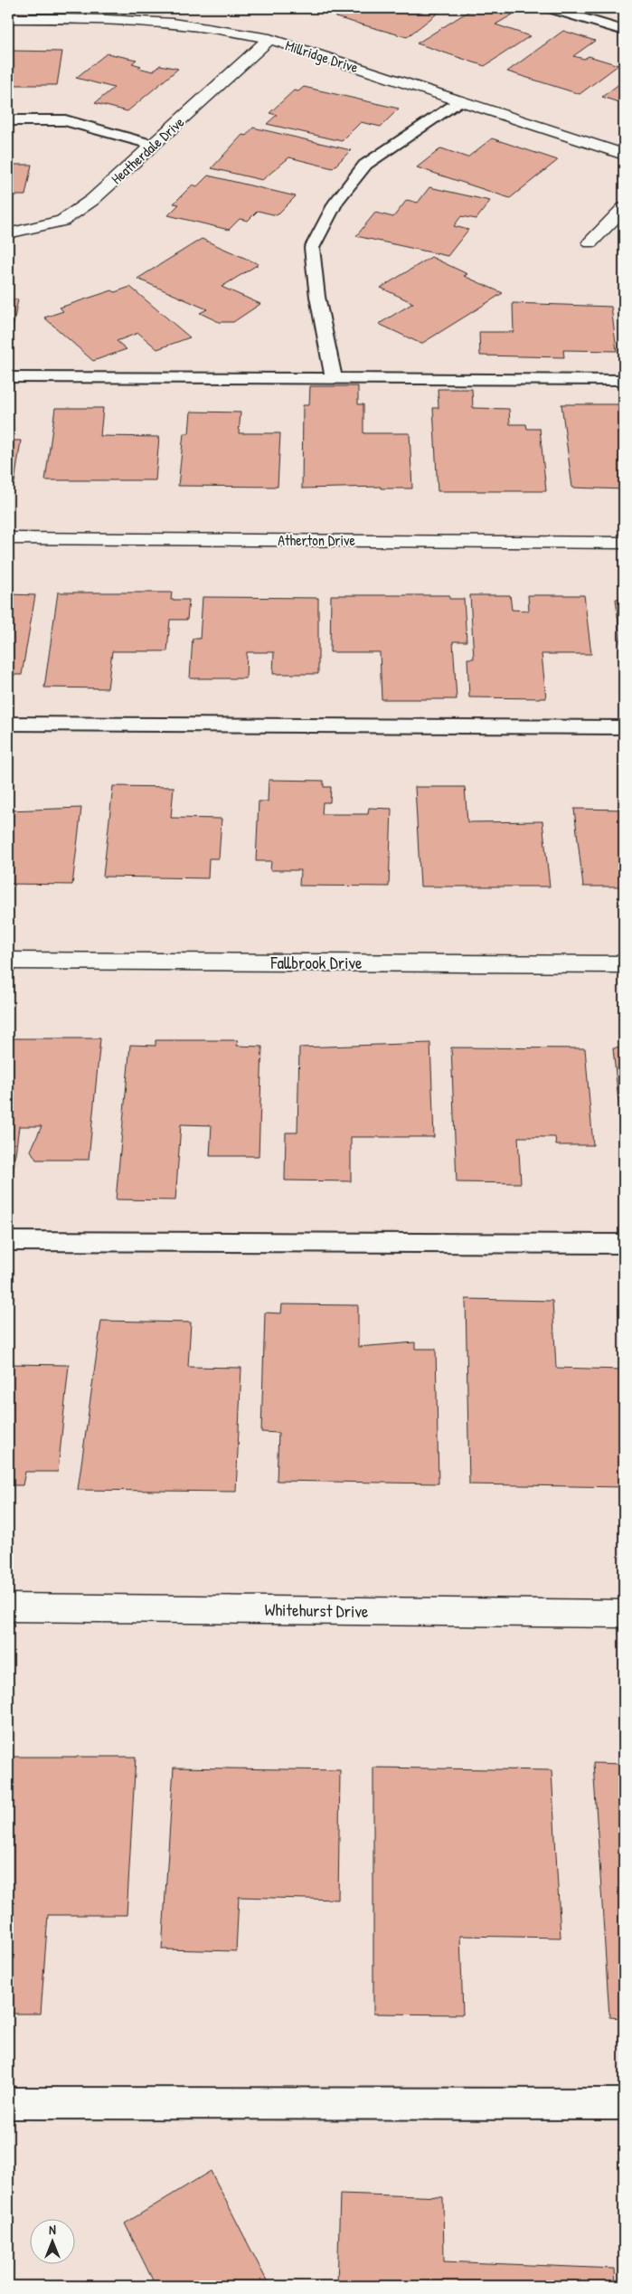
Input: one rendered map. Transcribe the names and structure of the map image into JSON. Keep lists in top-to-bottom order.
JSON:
{
  "streets": {
    "street": [
      "Millridge Drive",
      "Heatherdale Drive",
      "Atherton Drive",
      "Fallbrook Drive",
      "Whitehurst Drive"
    ]
  },
  "crossings": [
    ["Millridge Drive", "Heatherdale Drive"]
  ],
  "north": "top"
}
